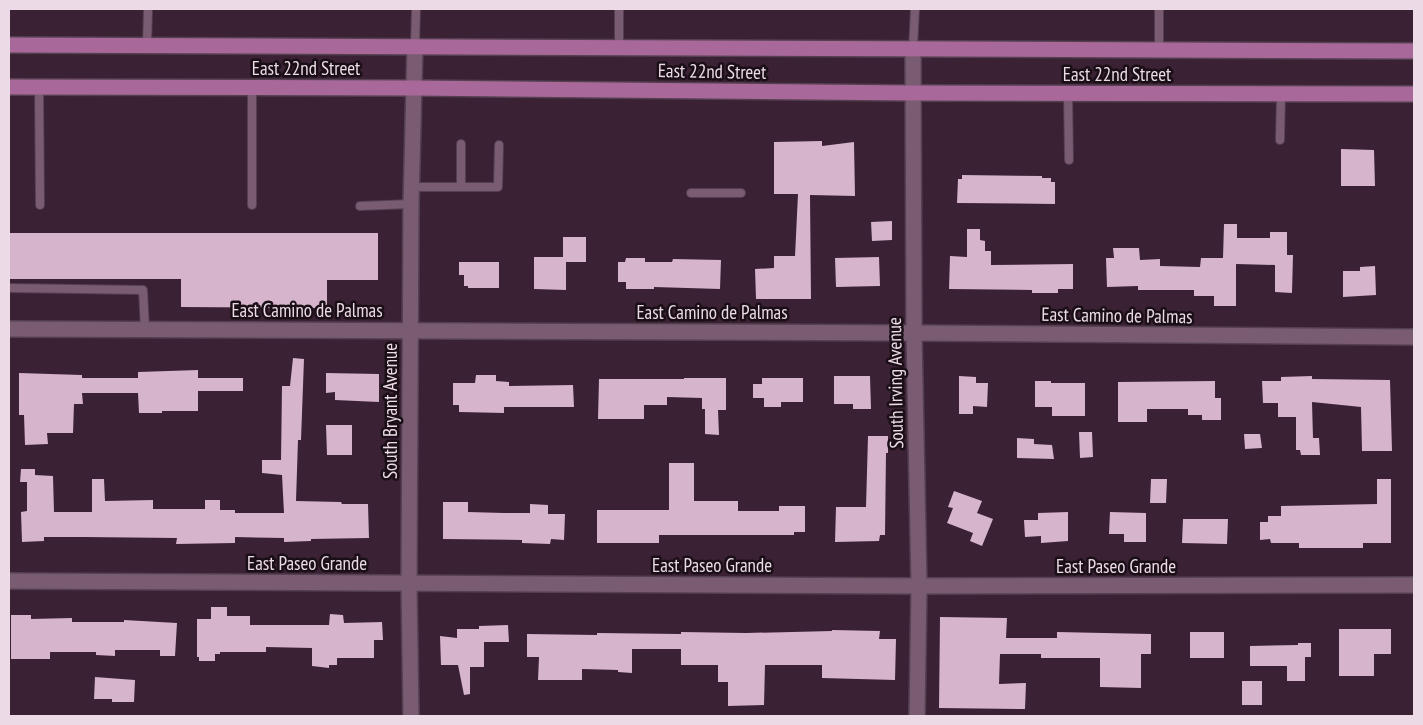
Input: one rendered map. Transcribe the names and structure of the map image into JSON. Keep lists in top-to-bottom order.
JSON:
{
  "streets": {
    "main road": ["East 22nd Street"],
    "street": [
      "East Camino de Palmas",
      "South Irving Avenue",
      "South Bryant Avenue",
      "East Paseo Grande"
    ]
  },
  "crossings": [
    ["East 22nd Street", "South Irving Avenue"],
    ["East 22nd Street", "South Bryant Avenue"],
    ["East Camino de Palmas", "South Irving Avenue"],
    ["East Camino de Palmas", "South Bryant Avenue"],
    ["South Irving Avenue", "East Paseo Grande"],
    ["South Bryant Avenue", "East Paseo Grande"]
  ]
}
